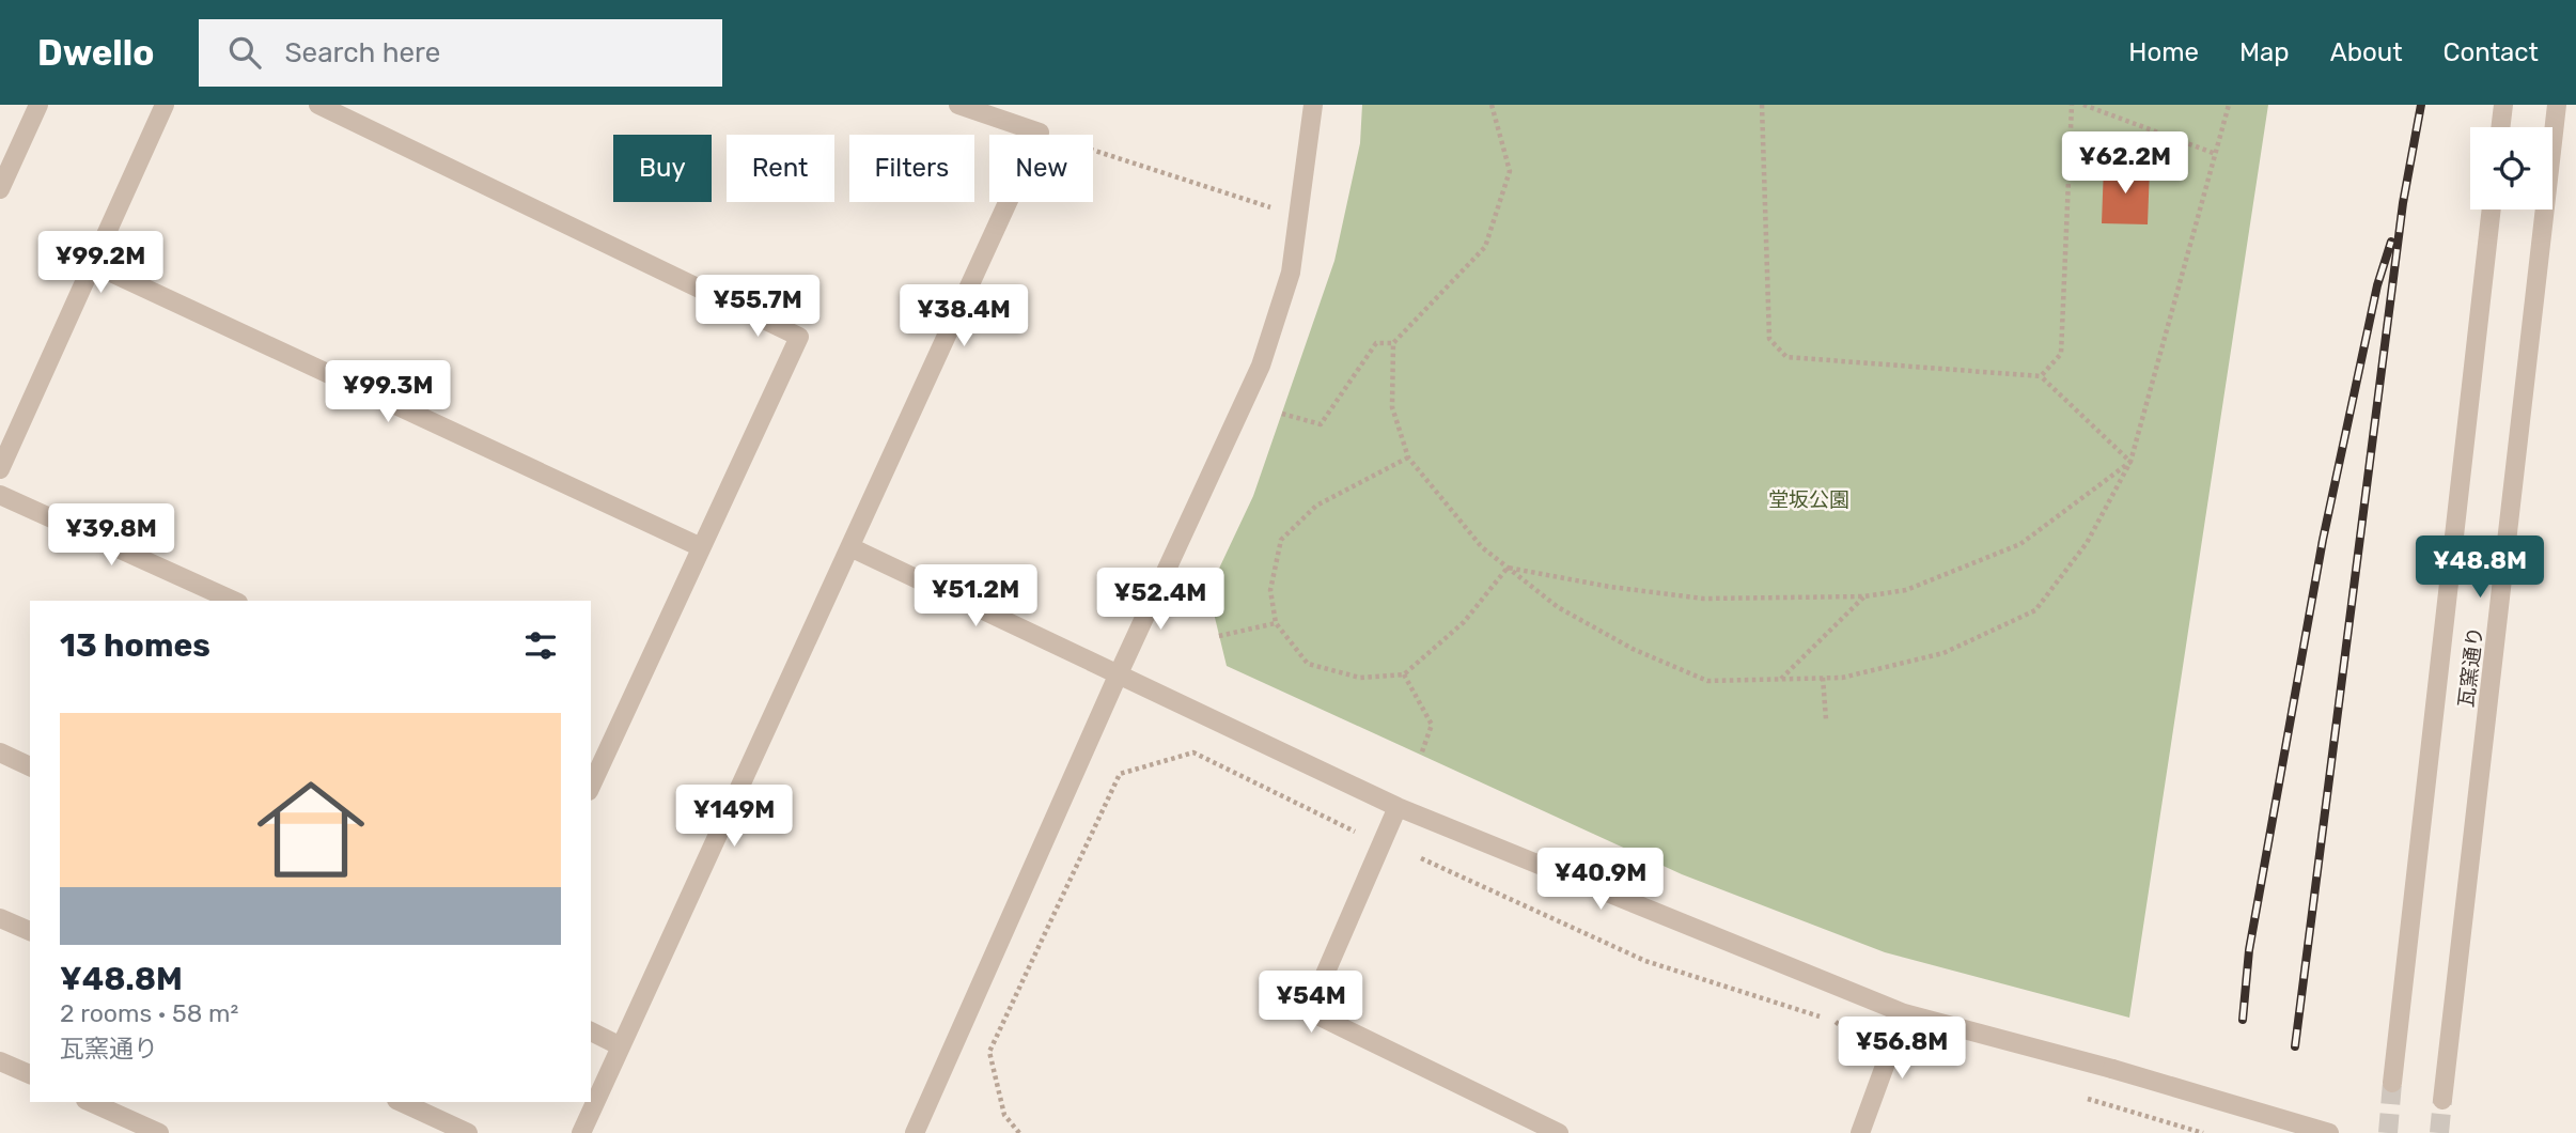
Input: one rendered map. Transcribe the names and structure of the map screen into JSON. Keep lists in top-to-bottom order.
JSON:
{
  "streets": {
    "street": ["瓦窯通り"]
  },
  "parks": ["堂坂公園"],
  "page": {
    "header": "Dwello",
    "search": "Search here",
    "nav": [
      "Home",
      "Map",
      "About",
      "Contact"
    ],
    "price": [
      "¥62.2M",
      "¥99.2M",
      "¥55.7M",
      "¥38.4M",
      "¥99.3M",
      "¥39.8M",
      "¥48.8M",
      "¥51.2M",
      "¥52.4M",
      "¥149M",
      "¥40.9M",
      "¥54M",
      "¥56.8M"
    ],
    "chip": [
      "Buy",
      "Rent",
      "Filters",
      "New"
    ],
    "heading": "13 homes",
    "list": [
      {
        "name": "¥48.8M",
        "note": "2 rooms · 58 m² · 瓦窯通り"
      }
    ]
  }
}
